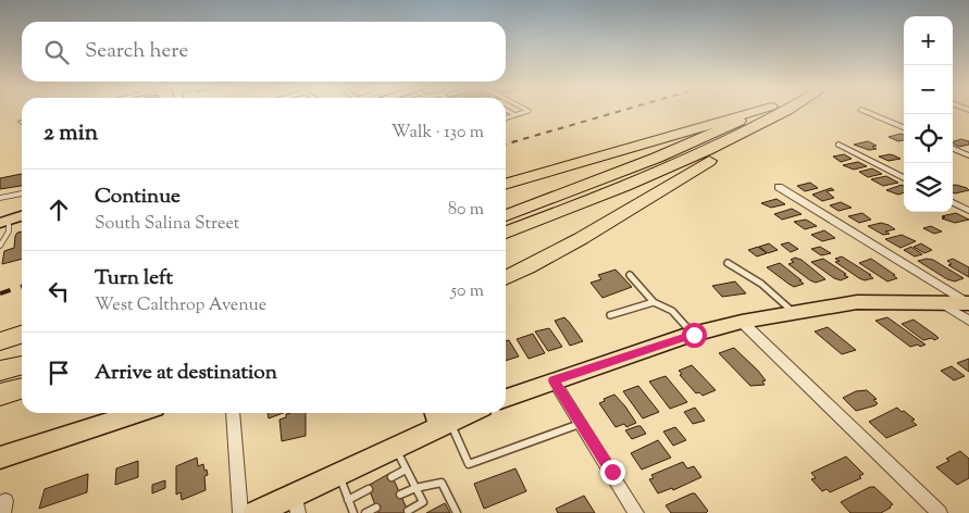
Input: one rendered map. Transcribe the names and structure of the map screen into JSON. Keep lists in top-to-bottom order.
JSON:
{
  "page": {
    "map_buttons": ["+", "−"],
    "search": "Search here",
    "heading": ["2 min", "Walk · 130 m"],
    "list": [
      ["Continue", "South Salina Street", "80 m"],
      ["Turn left", "West Calthrop Avenue", "50 m"],
      "Arrive at destination"
    ]
  }
}
